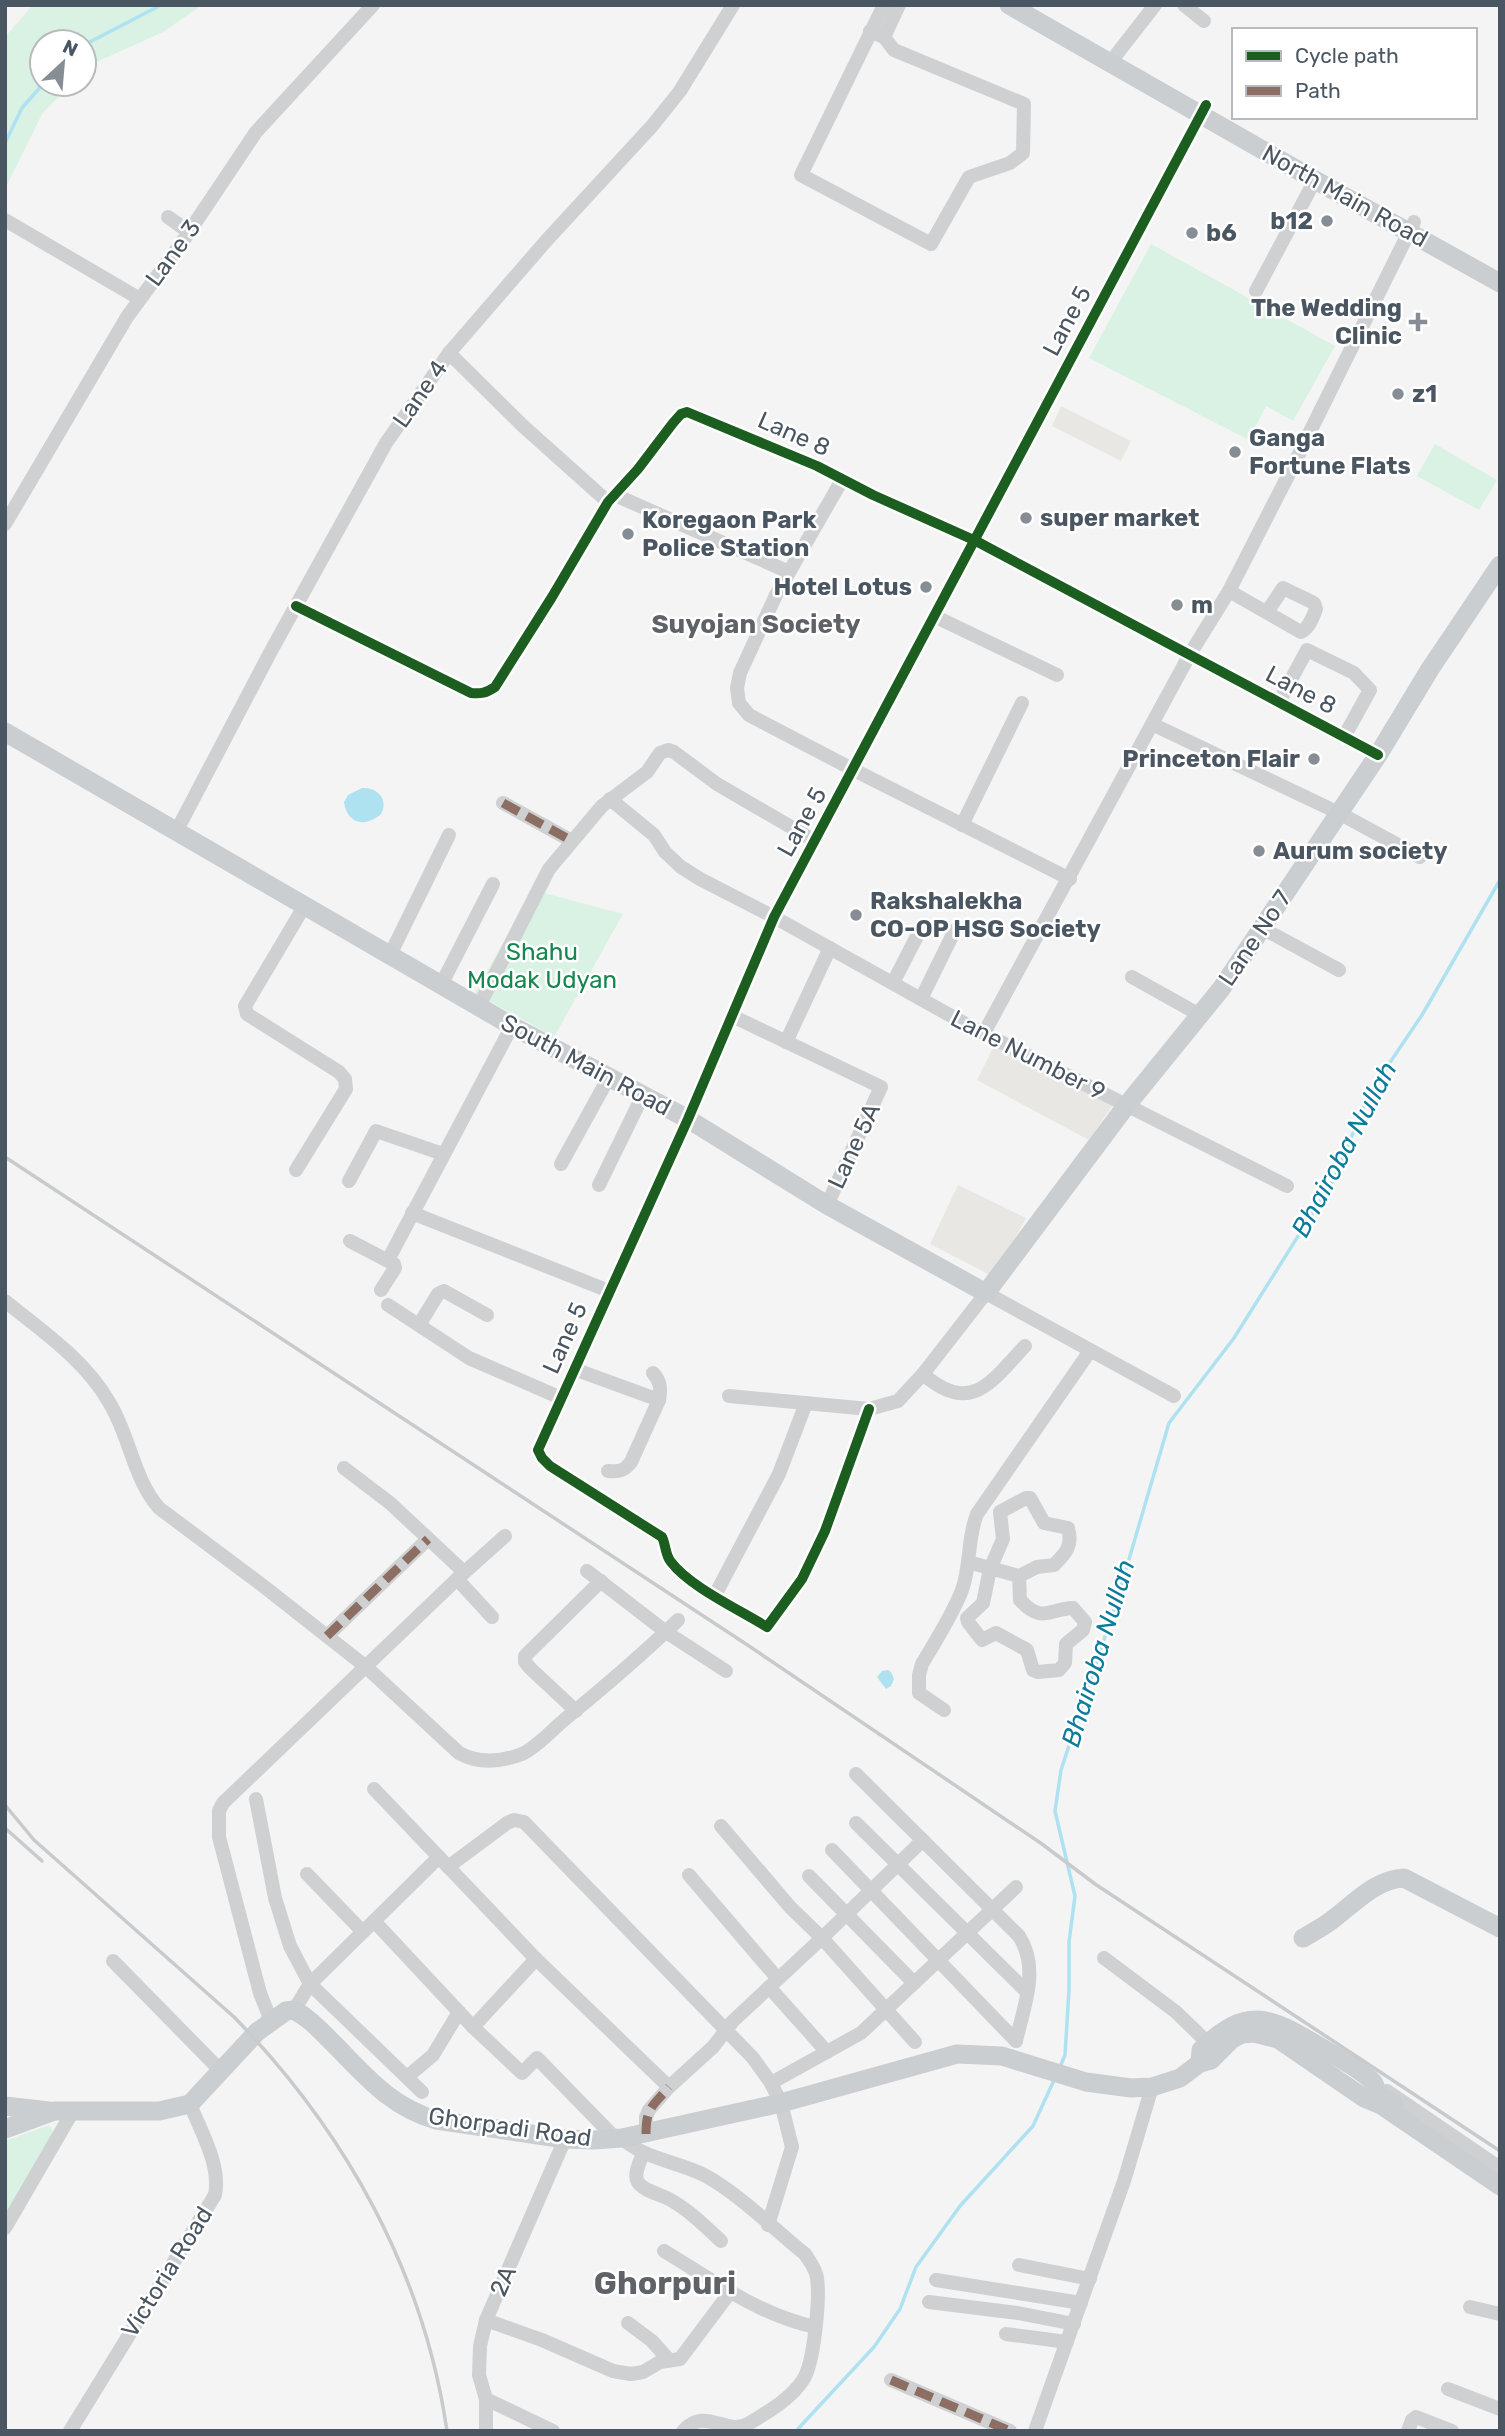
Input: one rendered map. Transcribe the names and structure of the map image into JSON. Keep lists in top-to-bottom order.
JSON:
{
  "streets": {
    "main road": [
      "North Main Road",
      "Lane No 7",
      "South Main Road",
      "Ghorpadi Road"
    ],
    "street": [
      "Lane 3",
      "Lane 5",
      "Lane 4",
      "Lane 8",
      "Lane Number 9",
      "Lane 5A",
      "Victoria Road",
      "2A"
    ]
  },
  "crossings": [
    ["North Main Road", "Lane 5"],
    ["Lane 5", "Lane 8"],
    ["Lane 5", "Lane Number 9"],
    ["Lane 5", "South Main Road"],
    ["Lane 4", "Lane 8"],
    ["Lane 4", "South Main Road"],
    ["Lane 8", "Lane No 7"],
    ["Lane No 7", "Lane Number 9"],
    ["Lane No 7", "South Main Road"],
    ["South Main Road", "Lane 5A"],
    ["Ghorpadi Road", "2A"]
  ],
  "districts": ["Suyojan Society", "Ghorpuri"],
  "water": ["Bhairoba Nullah"],
  "parks": ["Shahu Modak Udyan"],
  "places": {
    "other": [
      "b12",
      "b6",
      "z1",
      "Ganga Fortune Flats",
      "super market",
      "Koregaon Park Police Station",
      "Hotel Lotus",
      "m",
      "Princeton Flair",
      "Aurum society",
      "Rakshalekha CO-OP HSG Society"
    ],
    "health": ["The Wedding Clinic"]
  },
  "legend": ["Cycle path", "Path"],
  "north": "top right"
}
